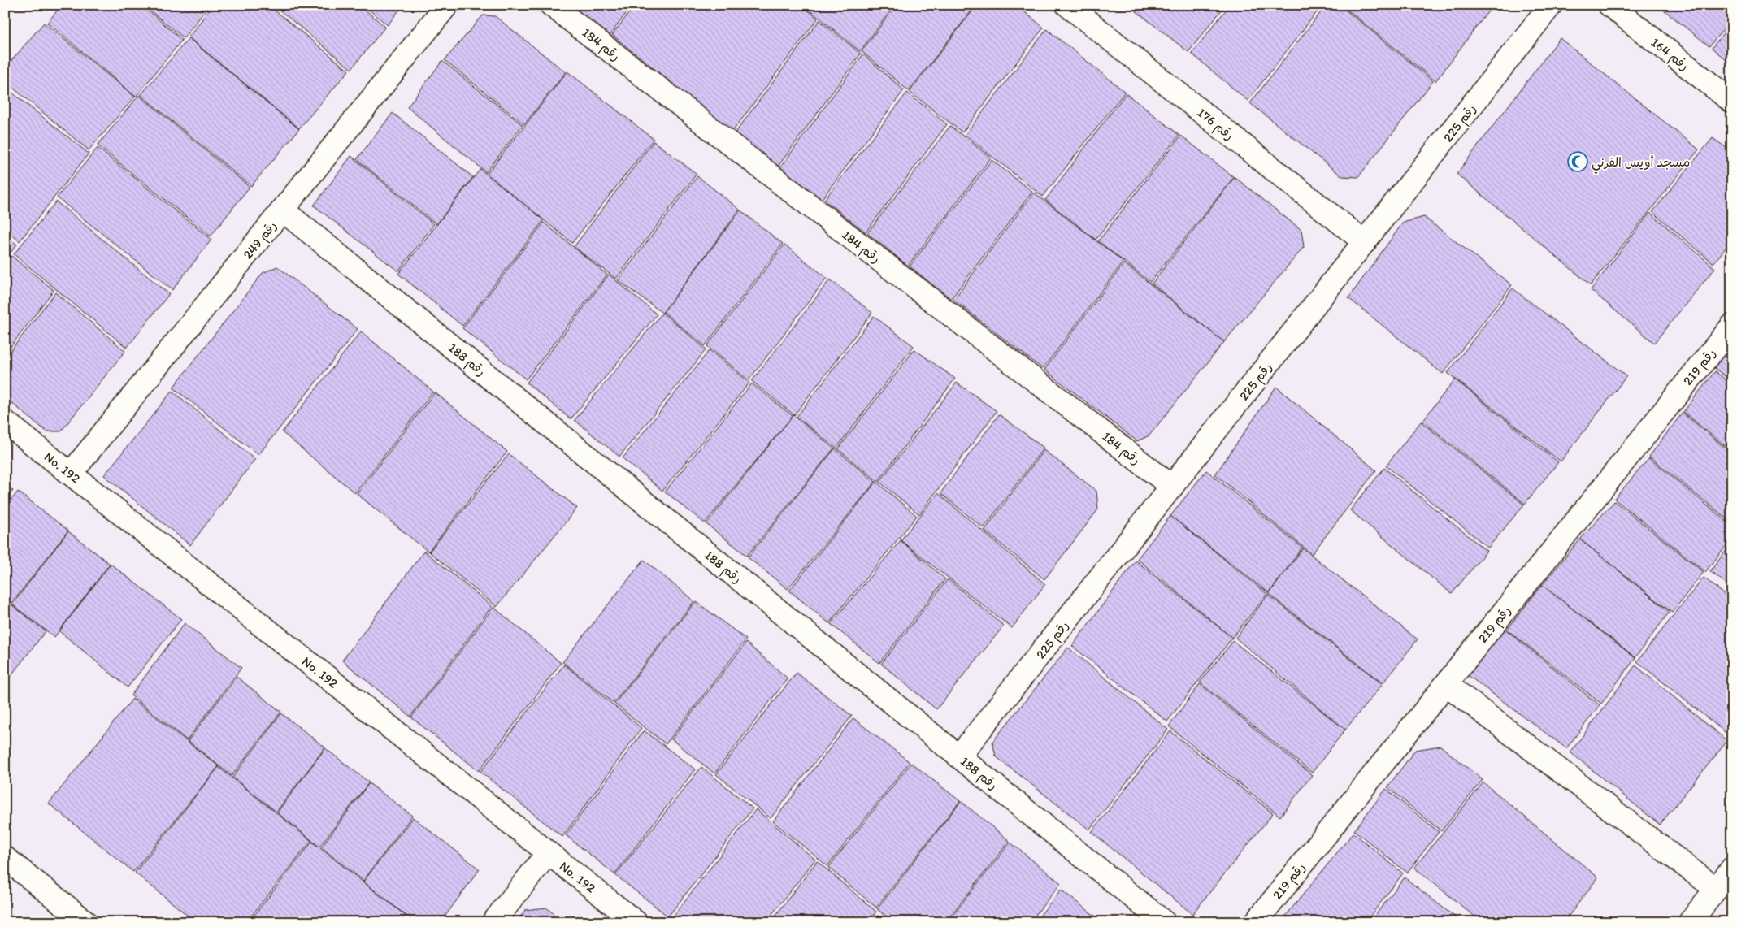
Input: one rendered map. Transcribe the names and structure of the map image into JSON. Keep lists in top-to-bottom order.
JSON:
{
  "streets": {
    "street": [
      "رقم 184",
      "رقم 164",
      "رقم 225",
      "رقم 176",
      "رقم 249",
      "رقم 188",
      "رقم 219",
      "No. 192"
    ]
  },
  "crossings": [
    ["رقم 184", "رقم 225"],
    ["رقم 225", "رقم 176"],
    ["رقم 225", "رقم 188"],
    ["رقم 249", "رقم 188"],
    ["رقم 249", "No. 192"]
  ],
  "places": {
    "mosque": ["مسجد أويس القرني"]
  }
}
